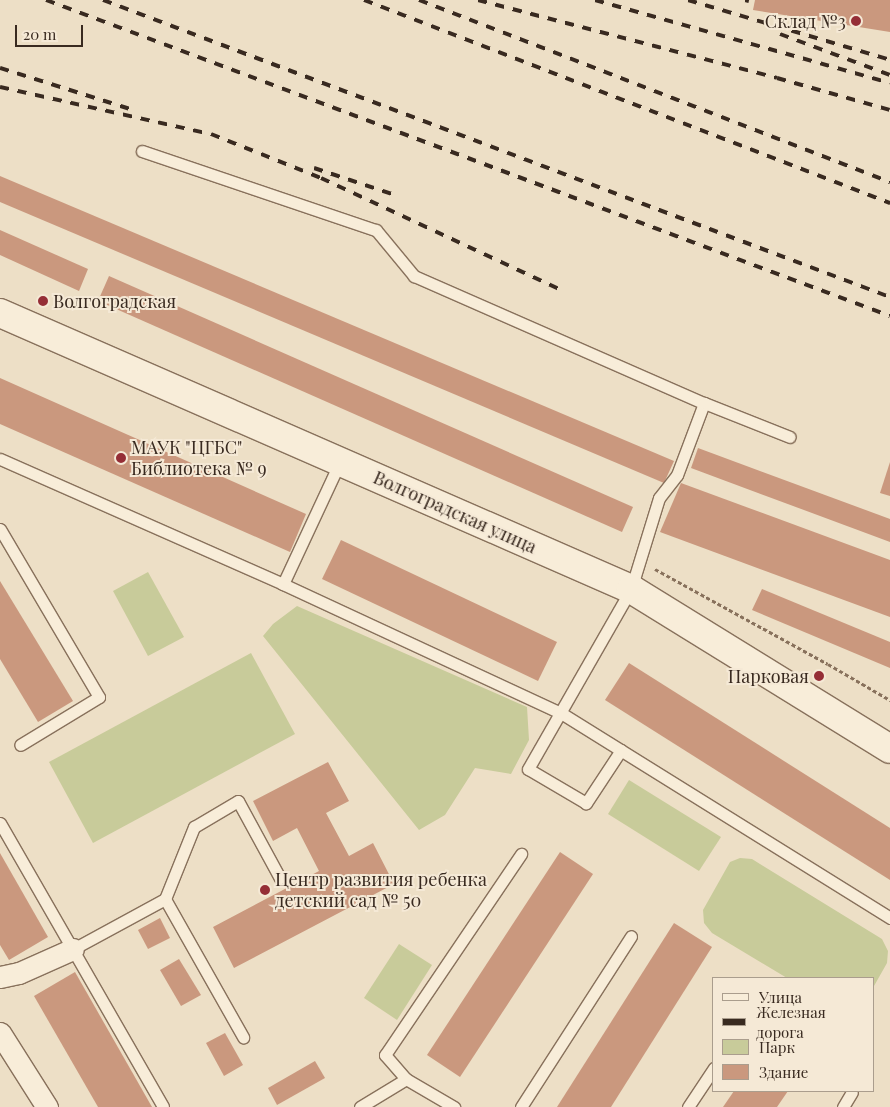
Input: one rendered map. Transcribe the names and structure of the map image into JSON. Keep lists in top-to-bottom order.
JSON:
{
  "streets": {
    "street": ["Волгоградская улица"]
  },
  "places": [
    "Склад №3",
    "Волгоградская",
    "МАУК \"ЦГБС\" Библиотека № 9",
    "Парковая",
    "Центр развития ребенка детский сад № 50"
  ],
  "legend": [
    "Улица",
    "Железная дорога",
    "Парк",
    "Здание"
  ],
  "scale_bar": "20 m"
}
